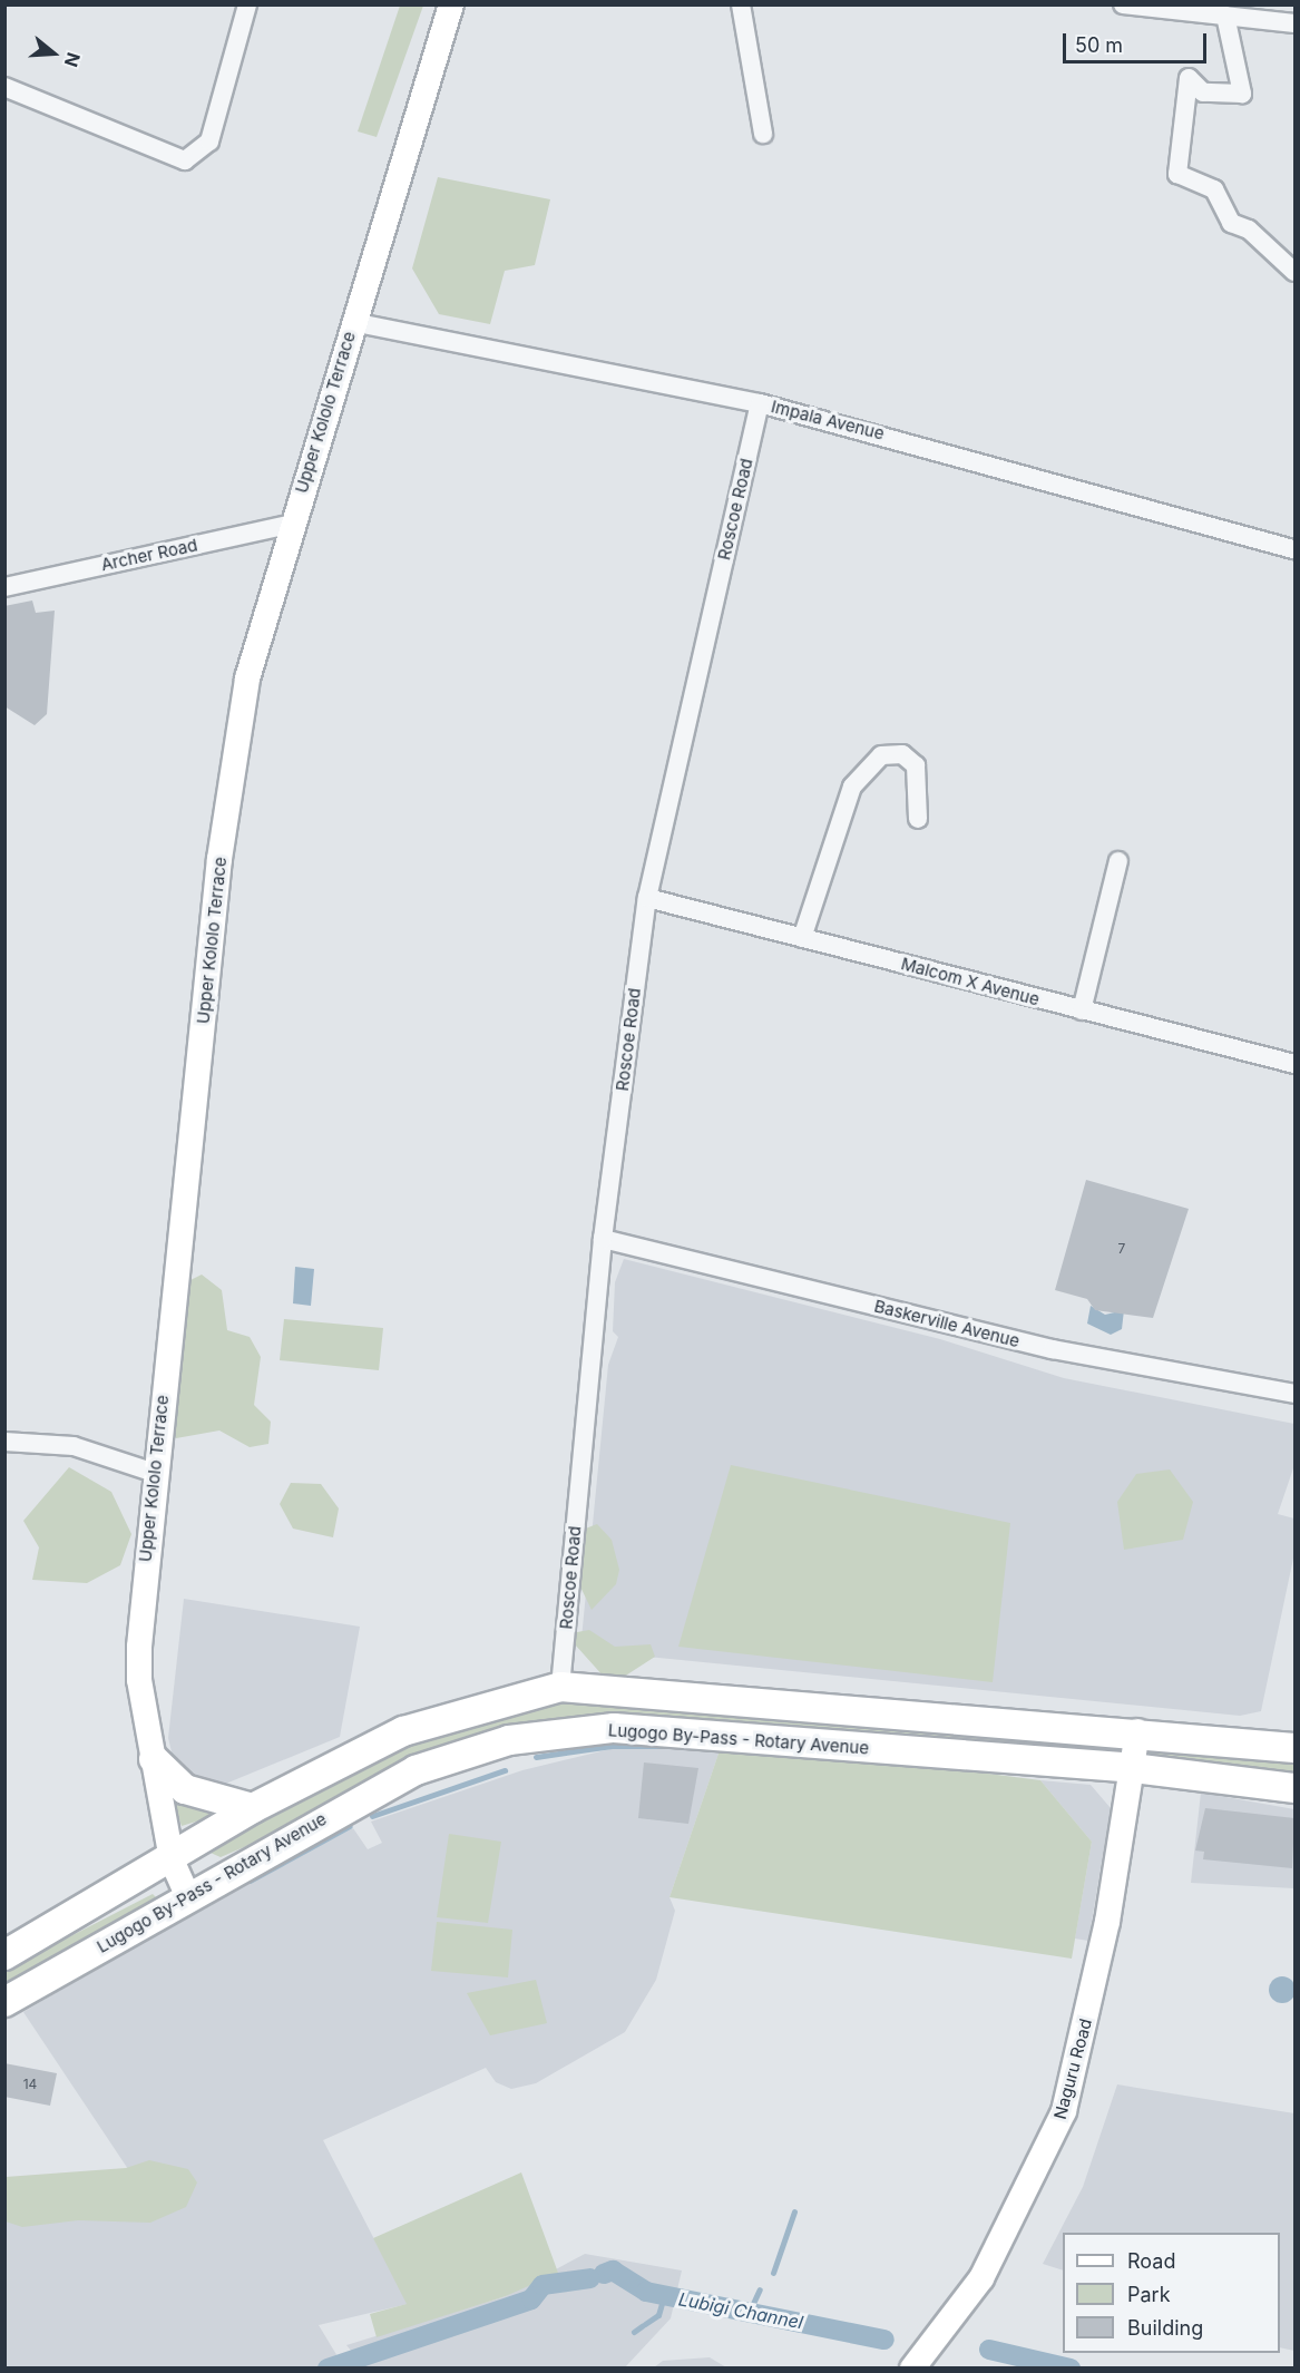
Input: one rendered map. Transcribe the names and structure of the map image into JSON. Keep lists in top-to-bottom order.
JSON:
{
  "streets": {
    "main road": ["Upper Kololo Terrace", "Lugogo By-Pass - Rotary Avenue", "Naguru Road"],
    "street": [
      "Impala Avenue",
      "Roscoe Road",
      "Archer Road",
      "Malcom X Avenue",
      "Baskerville Avenue"
    ]
  },
  "crossings": [
    ["Upper Kololo Terrace", "Impala Avenue"],
    ["Upper Kololo Terrace", "Archer Road"],
    ["Upper Kololo Terrace", "Lugogo By-Pass - Rotary Avenue"],
    ["Impala Avenue", "Roscoe Road"],
    ["Roscoe Road", "Malcom X Avenue"],
    ["Roscoe Road", "Baskerville Avenue"],
    ["Lugogo By-Pass - Rotary Avenue", "Naguru Road"]
  ],
  "water": ["Lubigi Channel"],
  "house_numbers": ["7", "14"],
  "legend": ["Road", "Park", "Building"],
  "scale_bar": "50 m",
  "north": "right"
}
